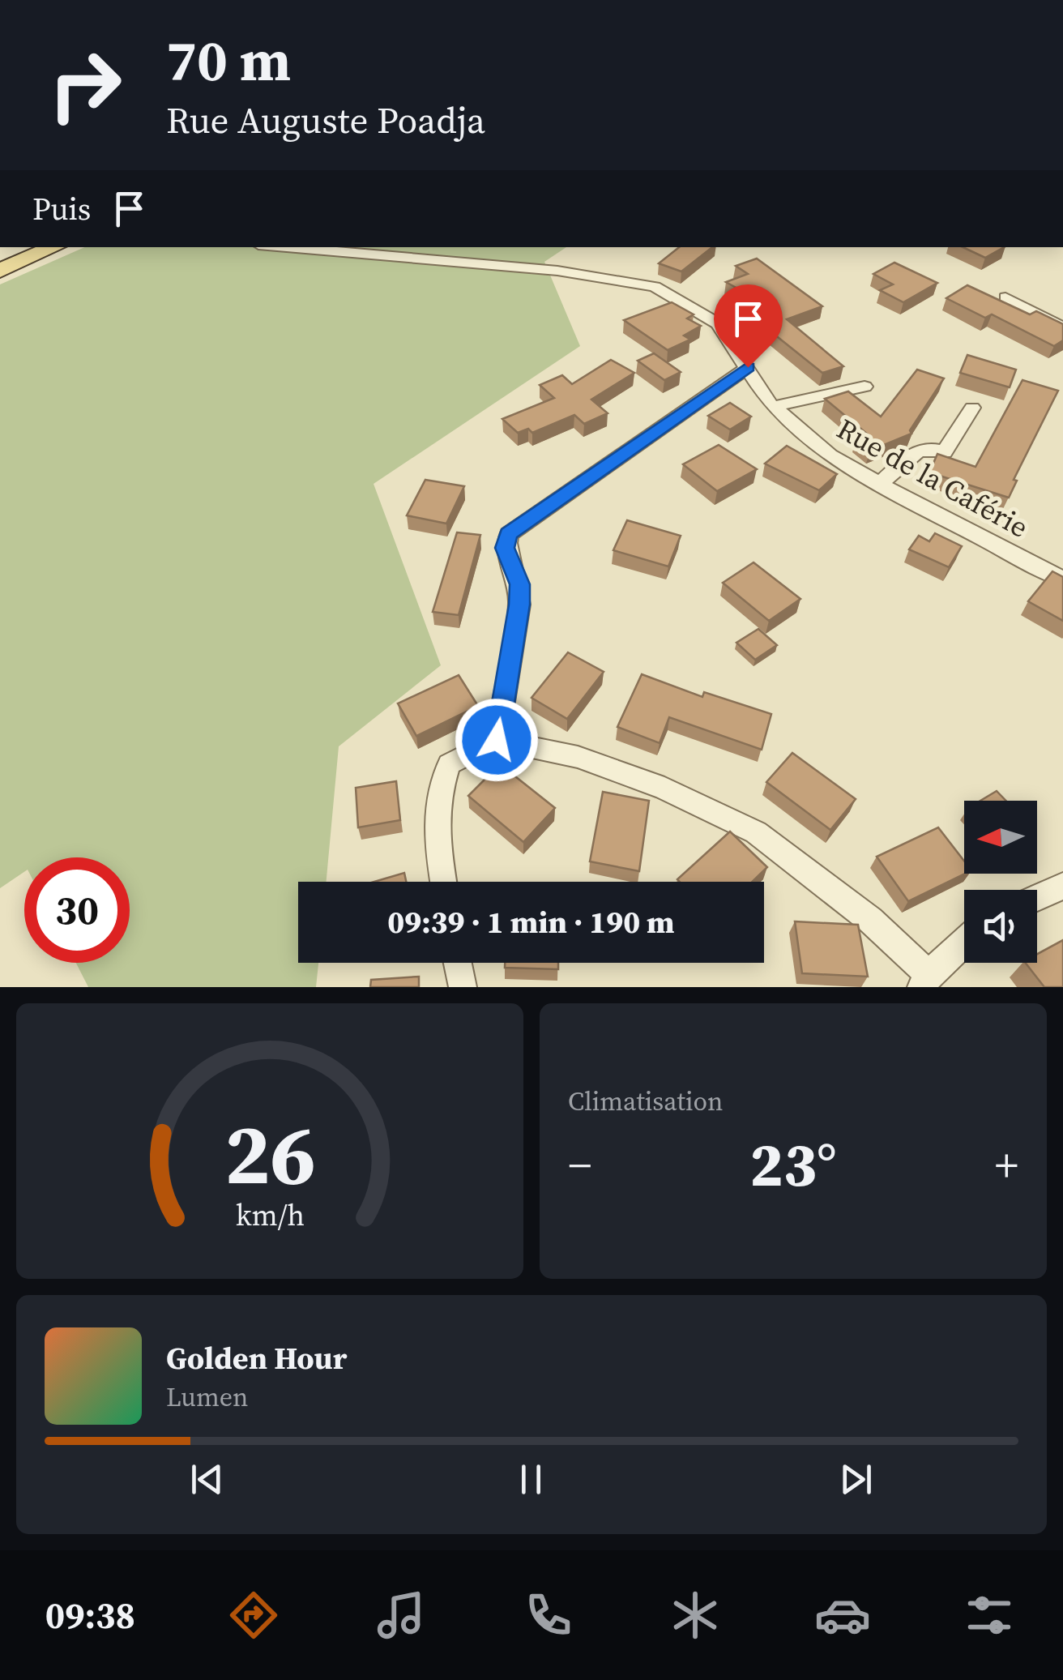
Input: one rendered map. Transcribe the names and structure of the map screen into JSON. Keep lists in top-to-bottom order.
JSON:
{
  "streets": {
    "street": ["Rue de la Caférie"]
  },
  "north": "left",
  "page": {
    "turn": ["70 m", "Rue Auguste Poadja"],
    "then": "Puis",
    "limit": "30",
    "trip": "09:39 · 1 min · 190 m",
    "tile": "Climatisation",
    "heat": ["−", "23°", "+"],
    "song": ["Golden Hour", "Lumen"],
    "tabs": "09:38",
    "gauge": ["26", "km/h"]
  }
}
